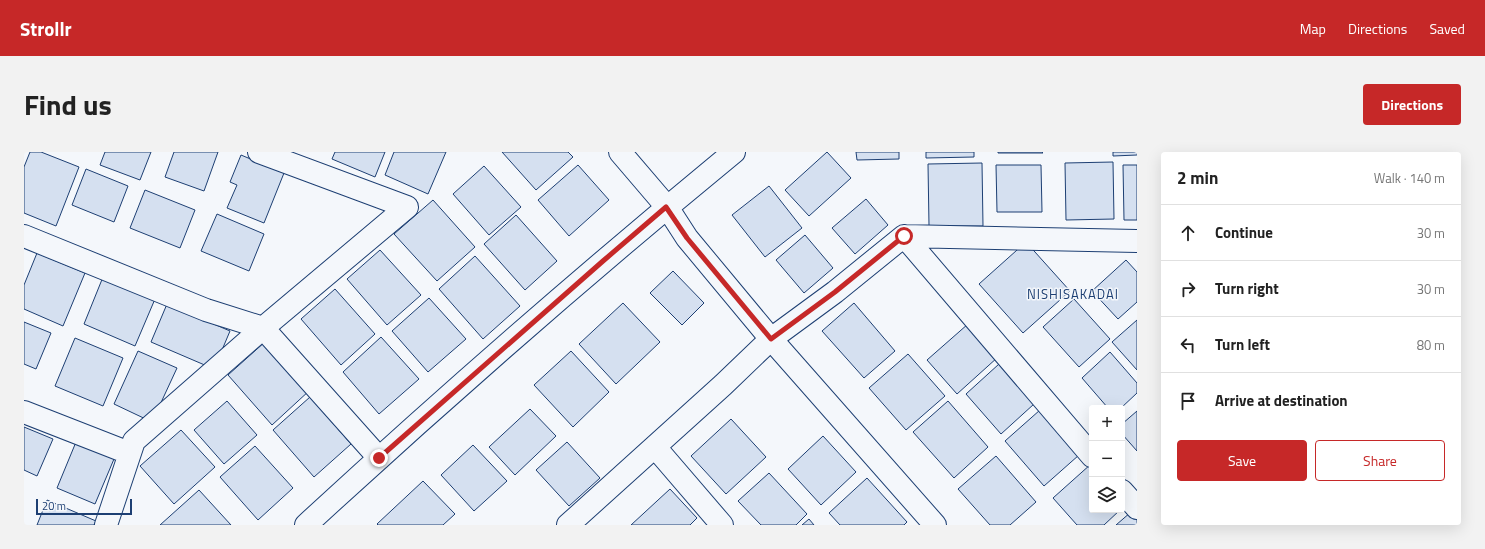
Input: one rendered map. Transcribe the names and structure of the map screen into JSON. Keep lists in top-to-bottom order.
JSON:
{
  "districts": ["NISHISAKADAI"],
  "scale_bar": "20 m",
  "page": {
    "header": "Strollr",
    "nav": ["Map", "Directions", "Saved"],
    "title": "Find us",
    "buttons": [
      "Directions",
      ["Save", "Share"]
    ],
    "heading": ["2 min", "Walk · 140 m"],
    "list": [
      ["Continue", "30 m"],
      ["Turn right", "30 m"],
      ["Turn left", "80 m"],
      "Arrive at destination"
    ],
    "map_buttons": ["+", "−"],
    "scale": "20 m"
  }
}
